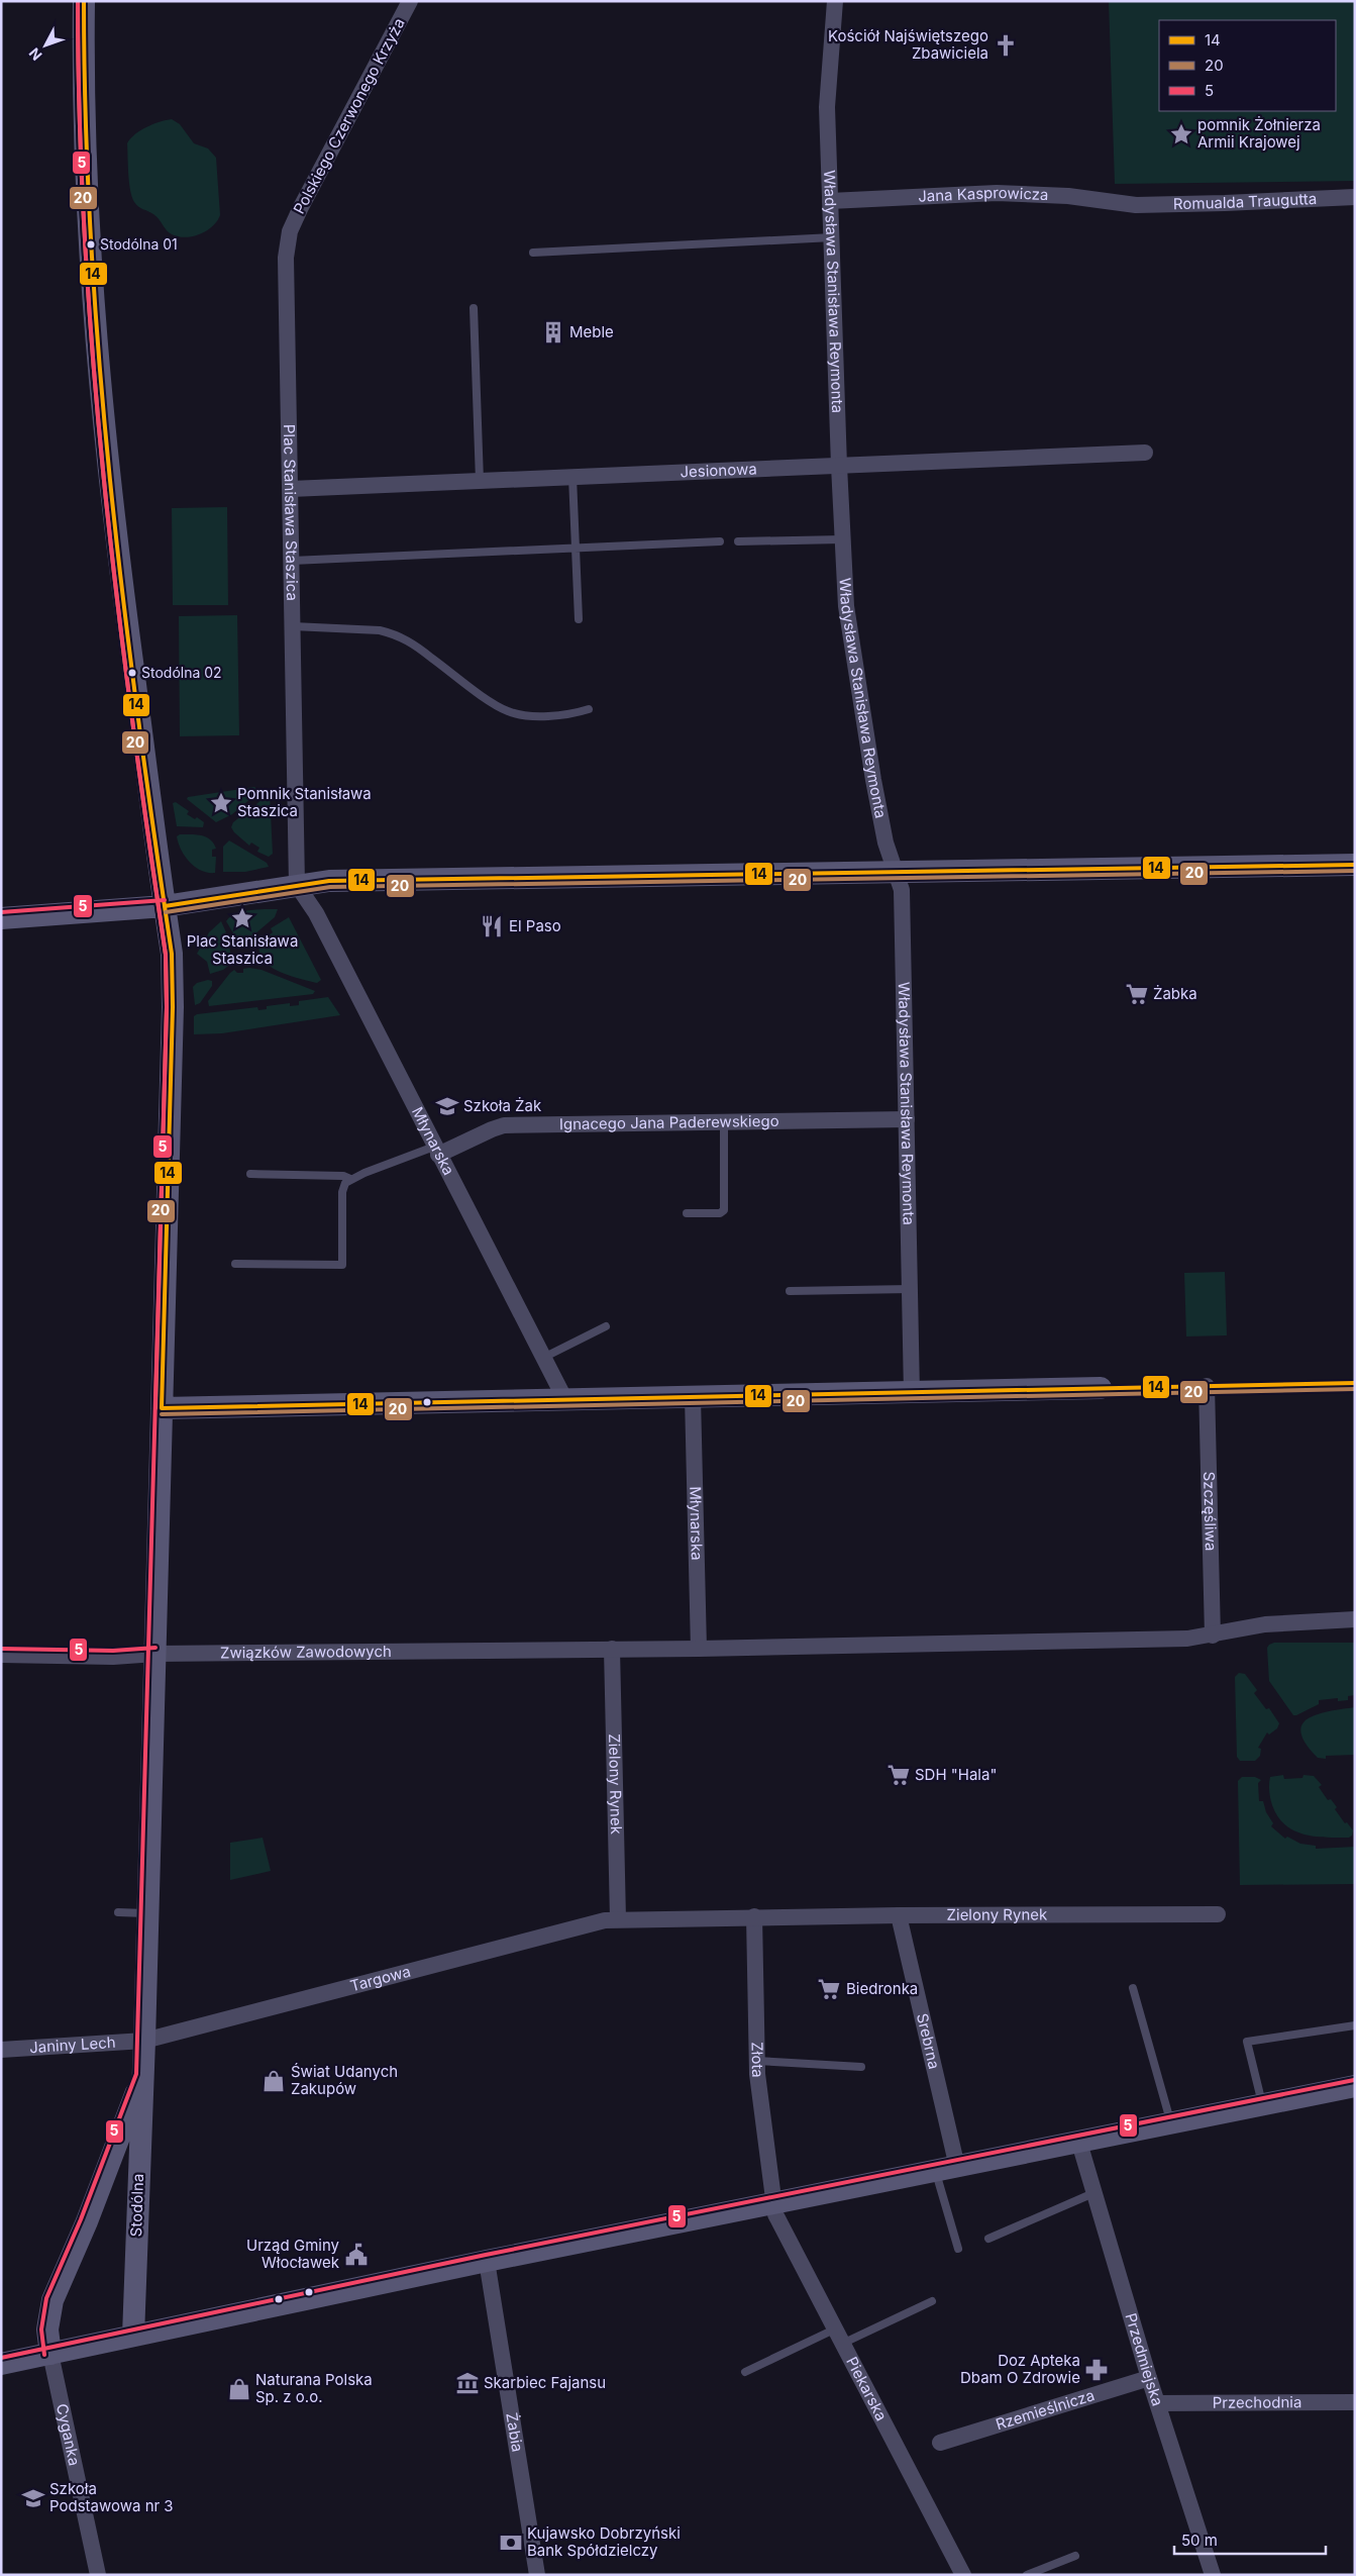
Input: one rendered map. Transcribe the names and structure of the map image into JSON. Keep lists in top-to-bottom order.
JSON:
{
  "streets": {
    "street": [
      "Polskiego Czerwonego Krzyża",
      "Jana Kasprowicza",
      "Romualda Traugutta",
      "Władysława Stanisława Reymonta",
      "Jesionowa",
      "Plac Stanisława Staszica",
      "Ignacego Jana Paderewskiego",
      "Młynarska",
      "Szczęśliwa",
      "Związków Zawodowych",
      "Zielony Rynek",
      "Targowa",
      "Srebrna",
      "Janiny Lech",
      "Złota",
      "Stodólna",
      "Przedmiejska",
      "Piekarska",
      "Przechodnia",
      "Rzemieślnicza",
      "Żabia",
      "Cyganka"
    ]
  },
  "crossings": [
    ["Polskiego Czerwonego Krzyża", "Plac Stanisława Staszica"],
    ["Jana Kasprowicza", "Romualda Traugutta"],
    ["Jana Kasprowicza", "Władysława Stanisława Reymonta"],
    ["Władysława Stanisława Reymonta", "Jesionowa"],
    ["Władysława Stanisława Reymonta", "Ignacego Jana Paderewskiego"],
    ["Jesionowa", "Plac Stanisława Staszica"],
    ["Plac Stanisława Staszica", "Młynarska"],
    ["Ignacego Jana Paderewskiego", "Młynarska"],
    ["Związków Zawodowych", "Zielony Rynek"],
    ["Związków Zawodowych", "Stodólna"],
    ["Zielony Rynek", "Targowa"],
    ["Zielony Rynek", "Srebrna"],
    ["Zielony Rynek", "Złota"],
    ["Targowa", "Janiny Lech"],
    ["Targowa", "Stodólna"],
    ["Janiny Lech", "Stodólna"],
    ["Złota", "Piekarska"],
    ["Stodólna", "Cyganka"],
    ["Przedmiejska", "Przechodnia"],
    ["Przedmiejska", "Rzemieślnicza"]
  ],
  "places": {
    "church": ["Kościół Najświętszego Zbawiciela"],
    "place": ["pomnik Żołnierza Armii Krajowej", "Pomnik Stanisława Staszica", "Plac Stanisława Staszica"],
    "other": ["Stodólna 01", "Stodólna 02"],
    "building": ["Meble"],
    "restaurant": ["El Paso"],
    "supermarket": ["Żabka", "SDH \"Hala\"", "Biedronka"],
    "school or university": ["Szkoła Żak", "Szkoła Podstawowa nr 3"],
    "shop": ["Świat Udanych Zakupów", "Naturana Polska Sp. z o.o."],
    "public building": ["Urząd Gminy Włocławek"],
    "pharmacy": ["Doz Apteka Dbam O Zdrowie"],
    "museum": ["Skarbiec Fajansu"],
    "bank": ["Kujawsko Dobrzyński Bank Spółdzielczy"]
  },
  "lines": ["transit line 14", "transit line 20", "transit line 5"],
  "legend": ["14", "20", "5"],
  "scale_bar": "50 m",
  "north": "bottom left"
}
